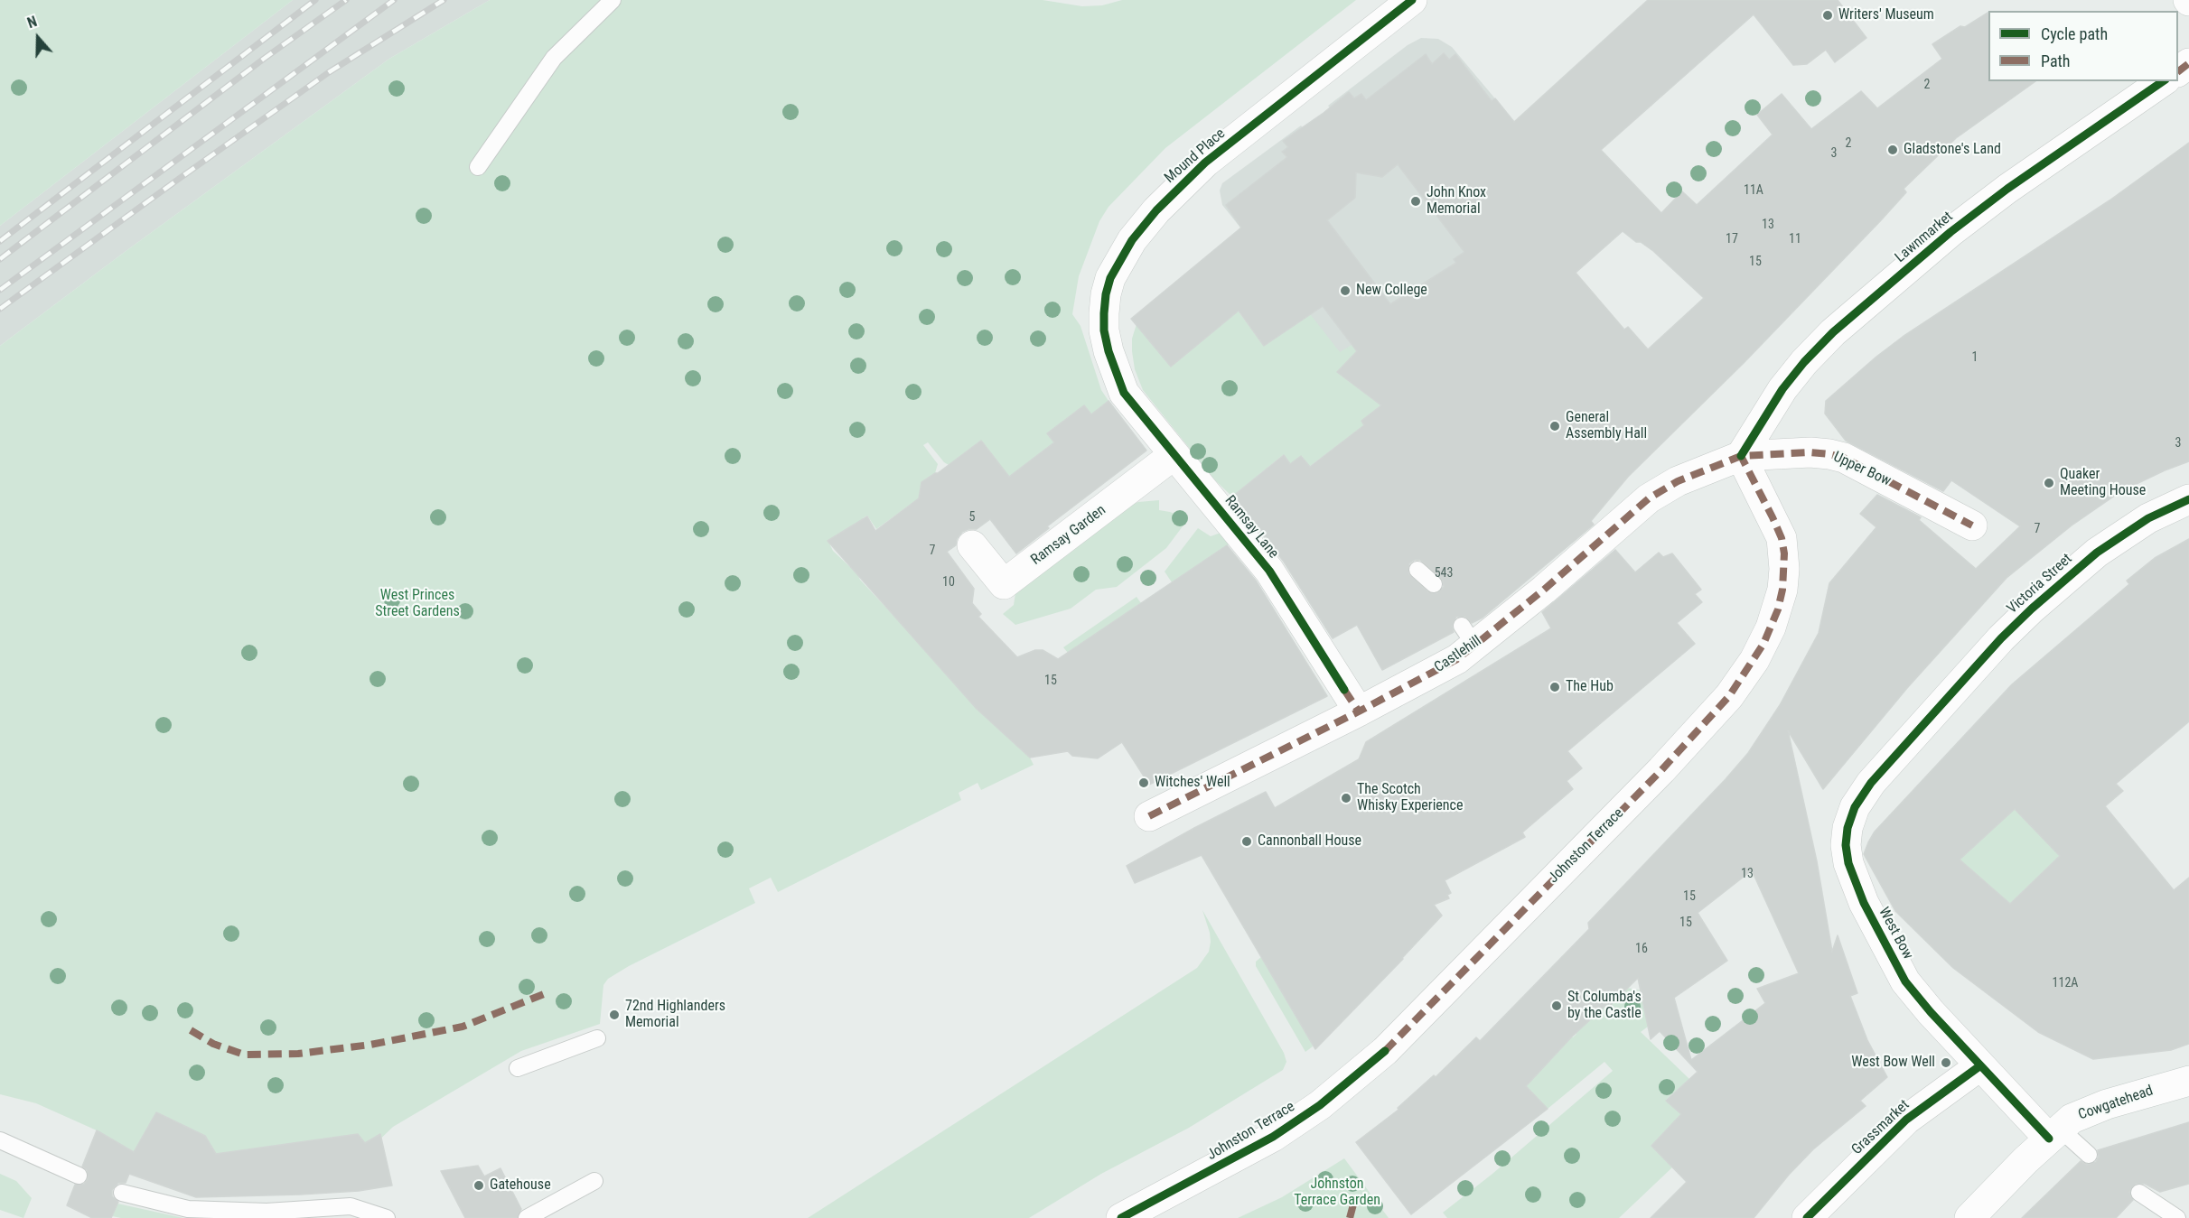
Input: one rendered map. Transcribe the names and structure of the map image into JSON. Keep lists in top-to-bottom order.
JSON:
{
  "streets": {
    "street": [
      "Mound Place",
      "Lawnmarket",
      "Upper Bow",
      "Ramsay Lane",
      "Ramsay Garden",
      "Victoria Street",
      "Castlehill",
      "Johnston Terrace",
      "West Bow",
      "Cowgatehead",
      "Grassmarket"
    ]
  },
  "crossings": [
    ["Mound Place", "Ramsay Lane"],
    ["Lawnmarket", "Upper Bow"],
    ["Lawnmarket", "Castlehill"],
    ["Lawnmarket", "Johnston Terrace"],
    ["Upper Bow", "Castlehill"],
    ["Upper Bow", "Johnston Terrace"],
    ["Ramsay Lane", "Ramsay Garden"],
    ["Ramsay Lane", "Castlehill"],
    ["Victoria Street", "West Bow"],
    ["Castlehill", "Johnston Terrace"],
    ["West Bow", "Cowgatehead"],
    ["West Bow", "Grassmarket"]
  ],
  "parks": ["West Princes Street Gardens", "Johnston Terrace Garden"],
  "places": [
    "Writers' Museum",
    "Gladstone's Land",
    "John Knox Memorial",
    "New College",
    "General Assembly Hall",
    "Quaker Meeting House",
    "The Hub",
    "Witches' Well",
    "The Scotch Whisky Experience",
    "Cannonball House",
    "St Columba's by the Castle",
    "72nd Highlanders Memorial",
    "West Bow Well",
    "Gatehouse"
  ],
  "house_numbers": [
    "2",
    "2",
    "3",
    "11A",
    "13",
    "17",
    "11",
    "15",
    "1",
    "3",
    "5",
    "7",
    "7",
    "543",
    "10",
    "15",
    "13",
    "15",
    "15",
    "16",
    "112A"
  ],
  "legend": ["Cycle path", "Path"],
  "north": "top"
}
